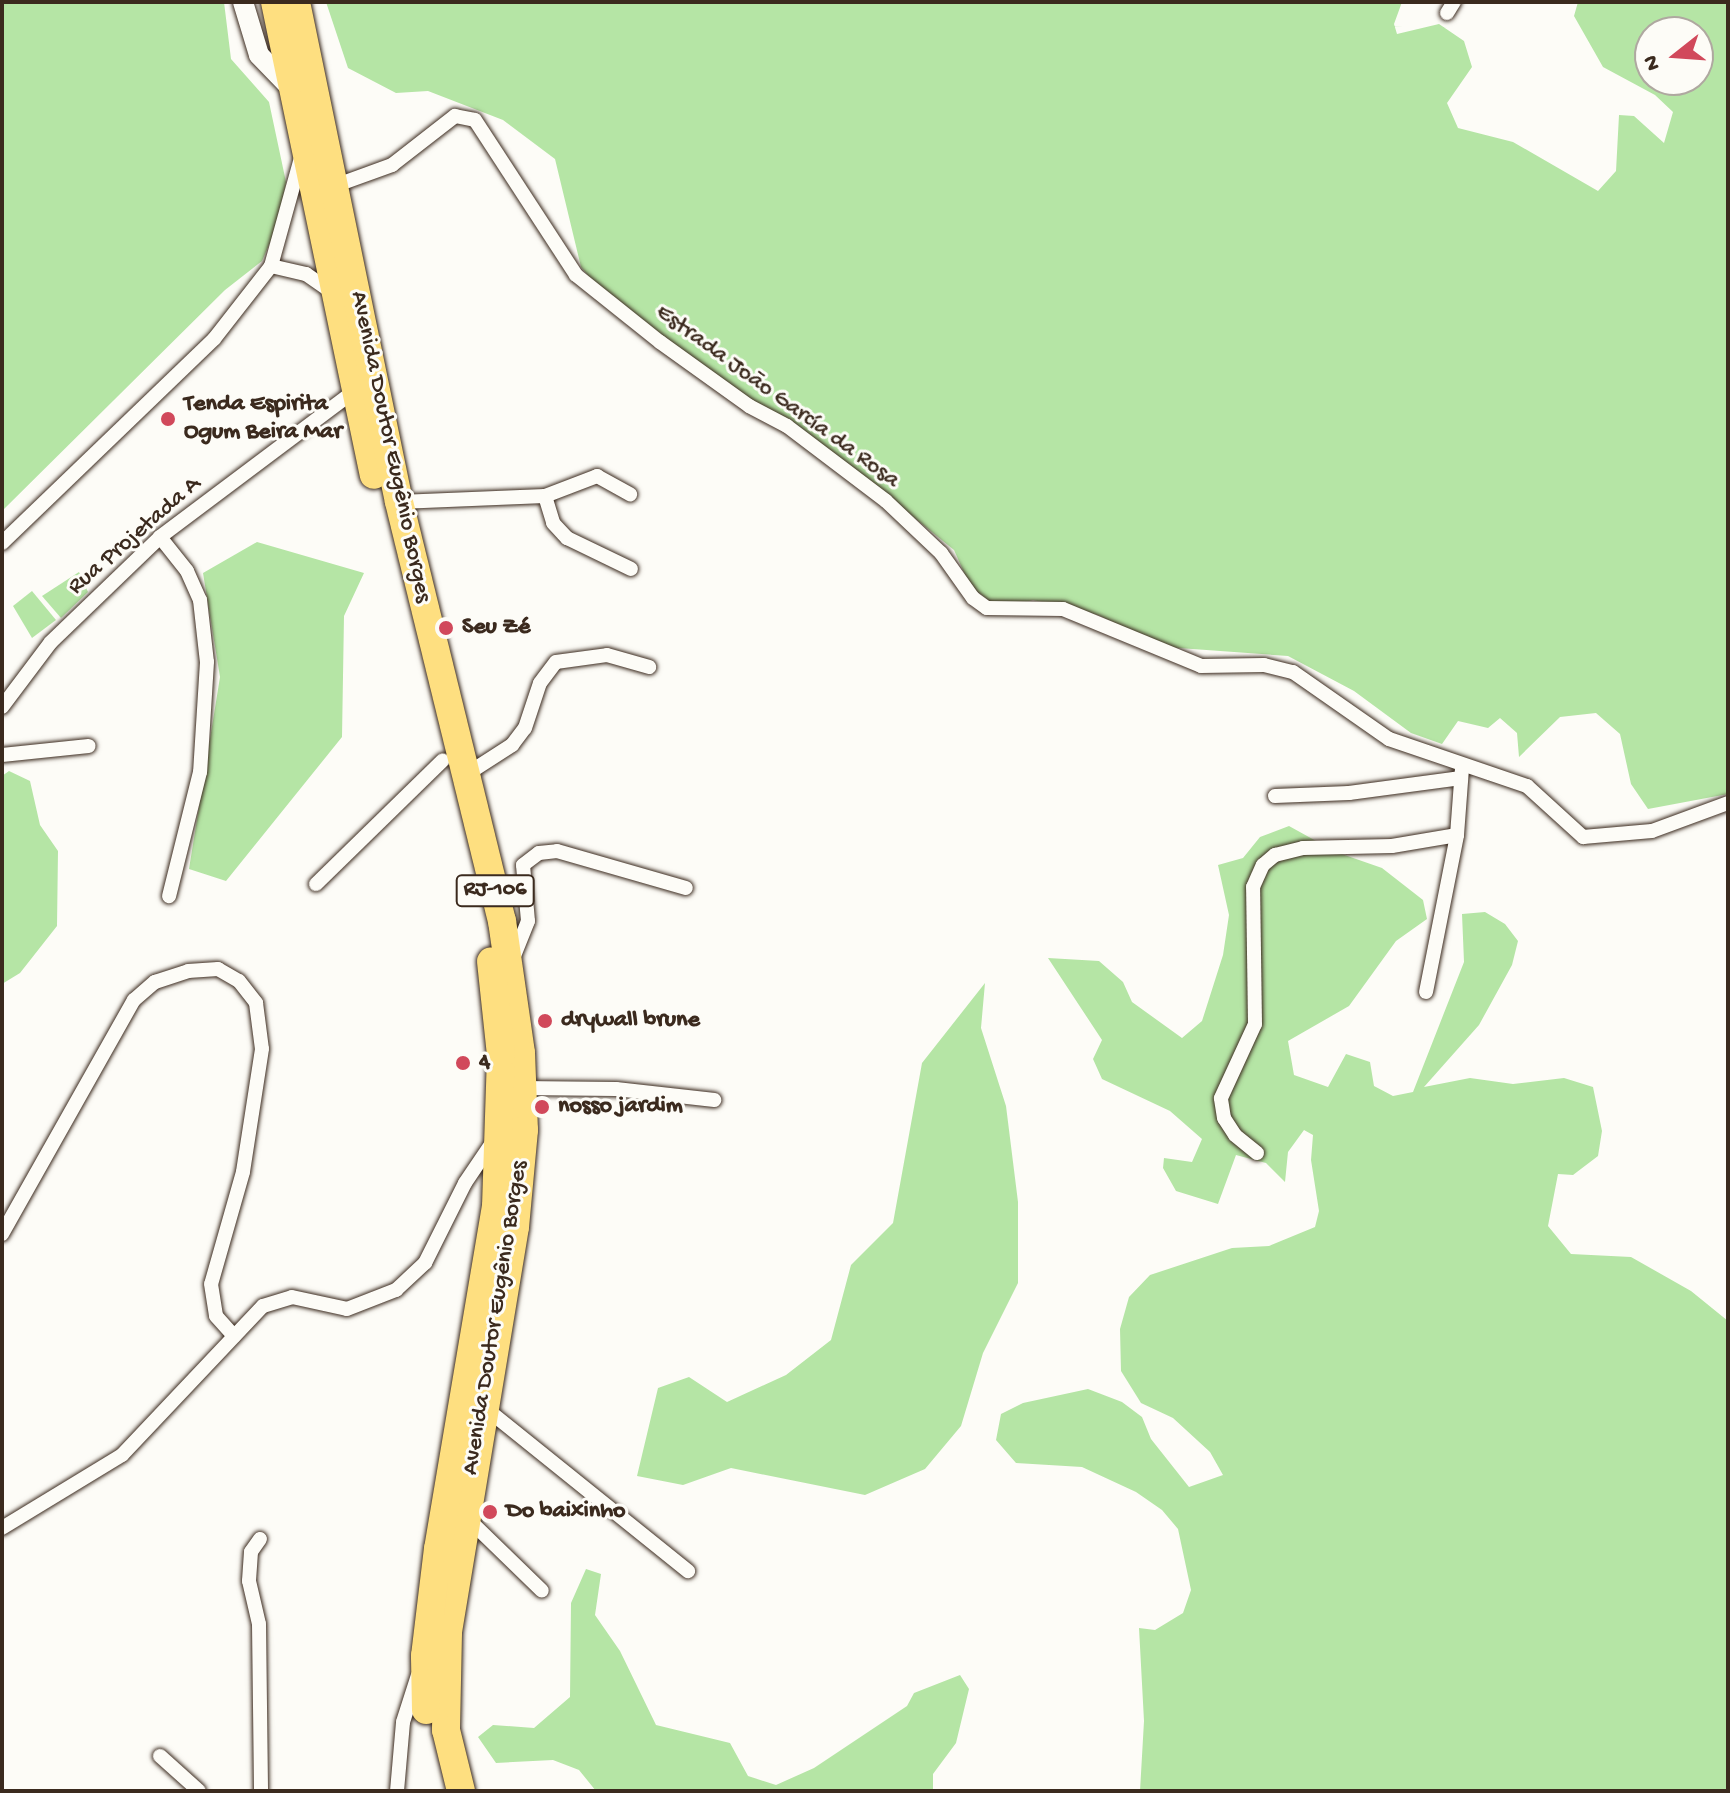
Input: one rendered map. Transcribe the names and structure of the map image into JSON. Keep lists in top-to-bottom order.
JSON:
{
  "streets": {
    "highway": ["Avenida Doutor Eugênio Borges", "RJ-106"],
    "street": ["Estrada João García da Rosa", "Rua Projetada A"]
  },
  "crossings": [
    ["Estrada João García da Rosa", "Avenida Doutor Eugênio Borges"],
    ["Avenida Doutor Eugênio Borges", "Rua Projetada A"]
  ],
  "places": [
    "Tenda Espirita Ogum Beira Mar",
    "Seu Zé",
    "drywall brune",
    "4",
    "nosso jardim",
    "Do baixinho"
  ],
  "north": "left"
}
